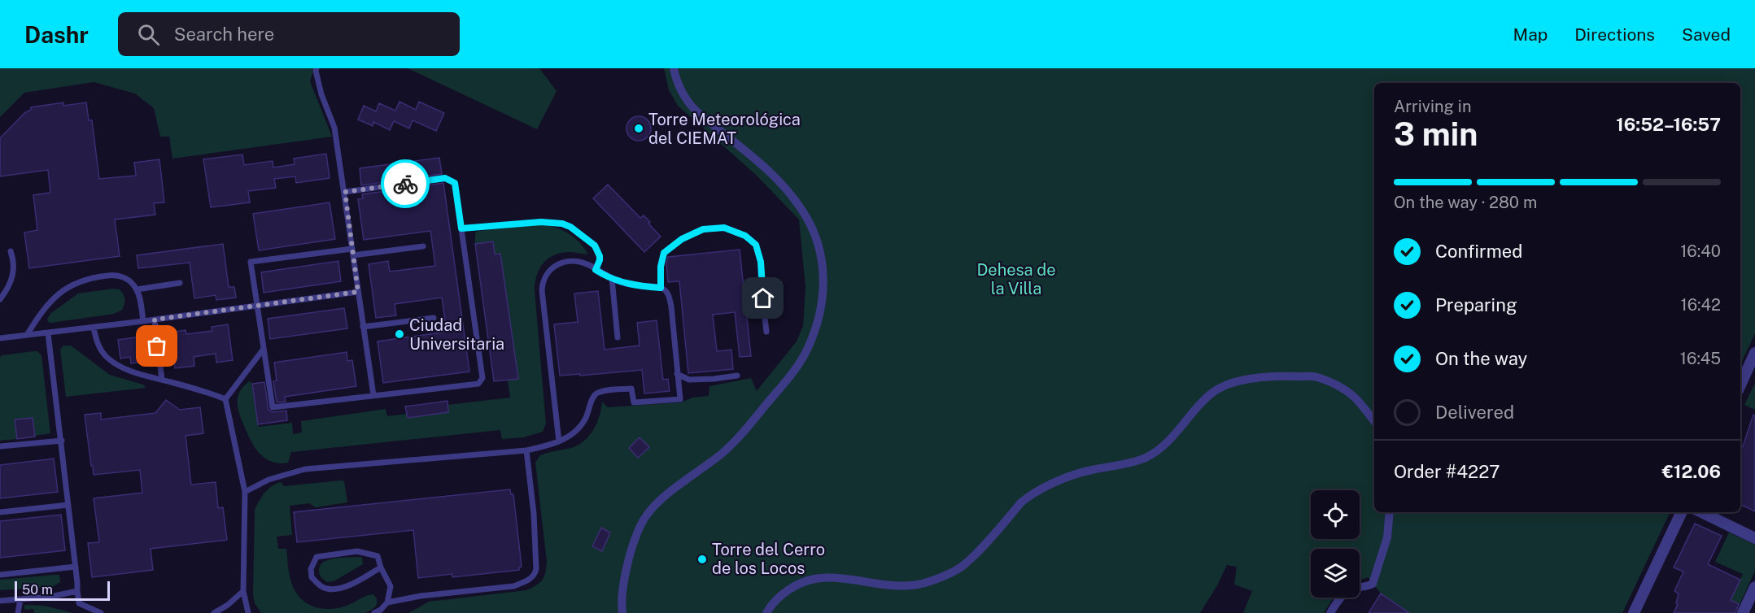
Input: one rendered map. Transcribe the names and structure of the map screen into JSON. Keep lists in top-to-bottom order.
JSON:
{
  "parks": ["Dehesa de la Villa"],
  "places": ["Torre Meteorológica del CIEMAT", "Ciudad Universitaria", "Torre del Cerro de los Locos"],
  "scale_bar": "50 m",
  "page": {
    "header": "Dashr",
    "search": "Search here",
    "nav": ["Map", "Directions", "Saved"],
    "heading": ["3 min", "Arriving in", "16:52–16:57"],
    "panel": ["Order #4227", "€12.06"],
    "bar": "On the way · 280 m",
    "list": [
      ["Confirmed", "16:40"],
      ["Preparing", "16:42"],
      ["On the way", "16:45"],
      "Delivered"
    ],
    "scale": "50 m"
  }
}
